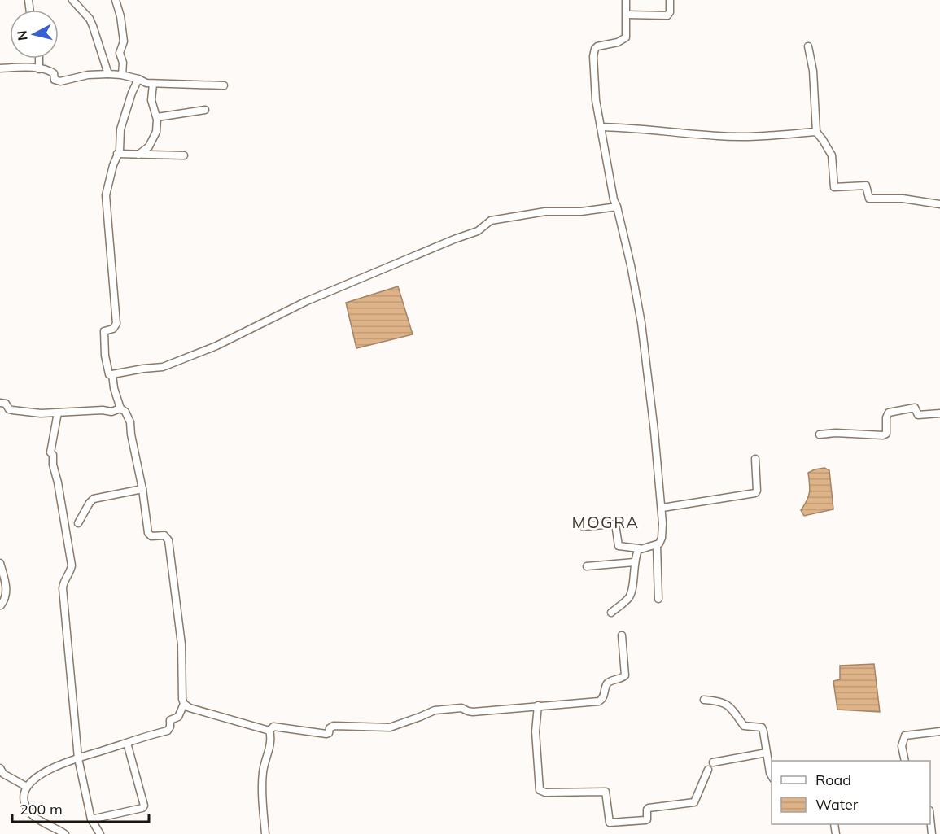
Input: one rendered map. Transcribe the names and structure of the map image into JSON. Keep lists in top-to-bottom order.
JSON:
{
  "districts": ["MOGRA"],
  "legend": ["Road", "Water"],
  "scale_bar": "200 m",
  "north": "left"
}
